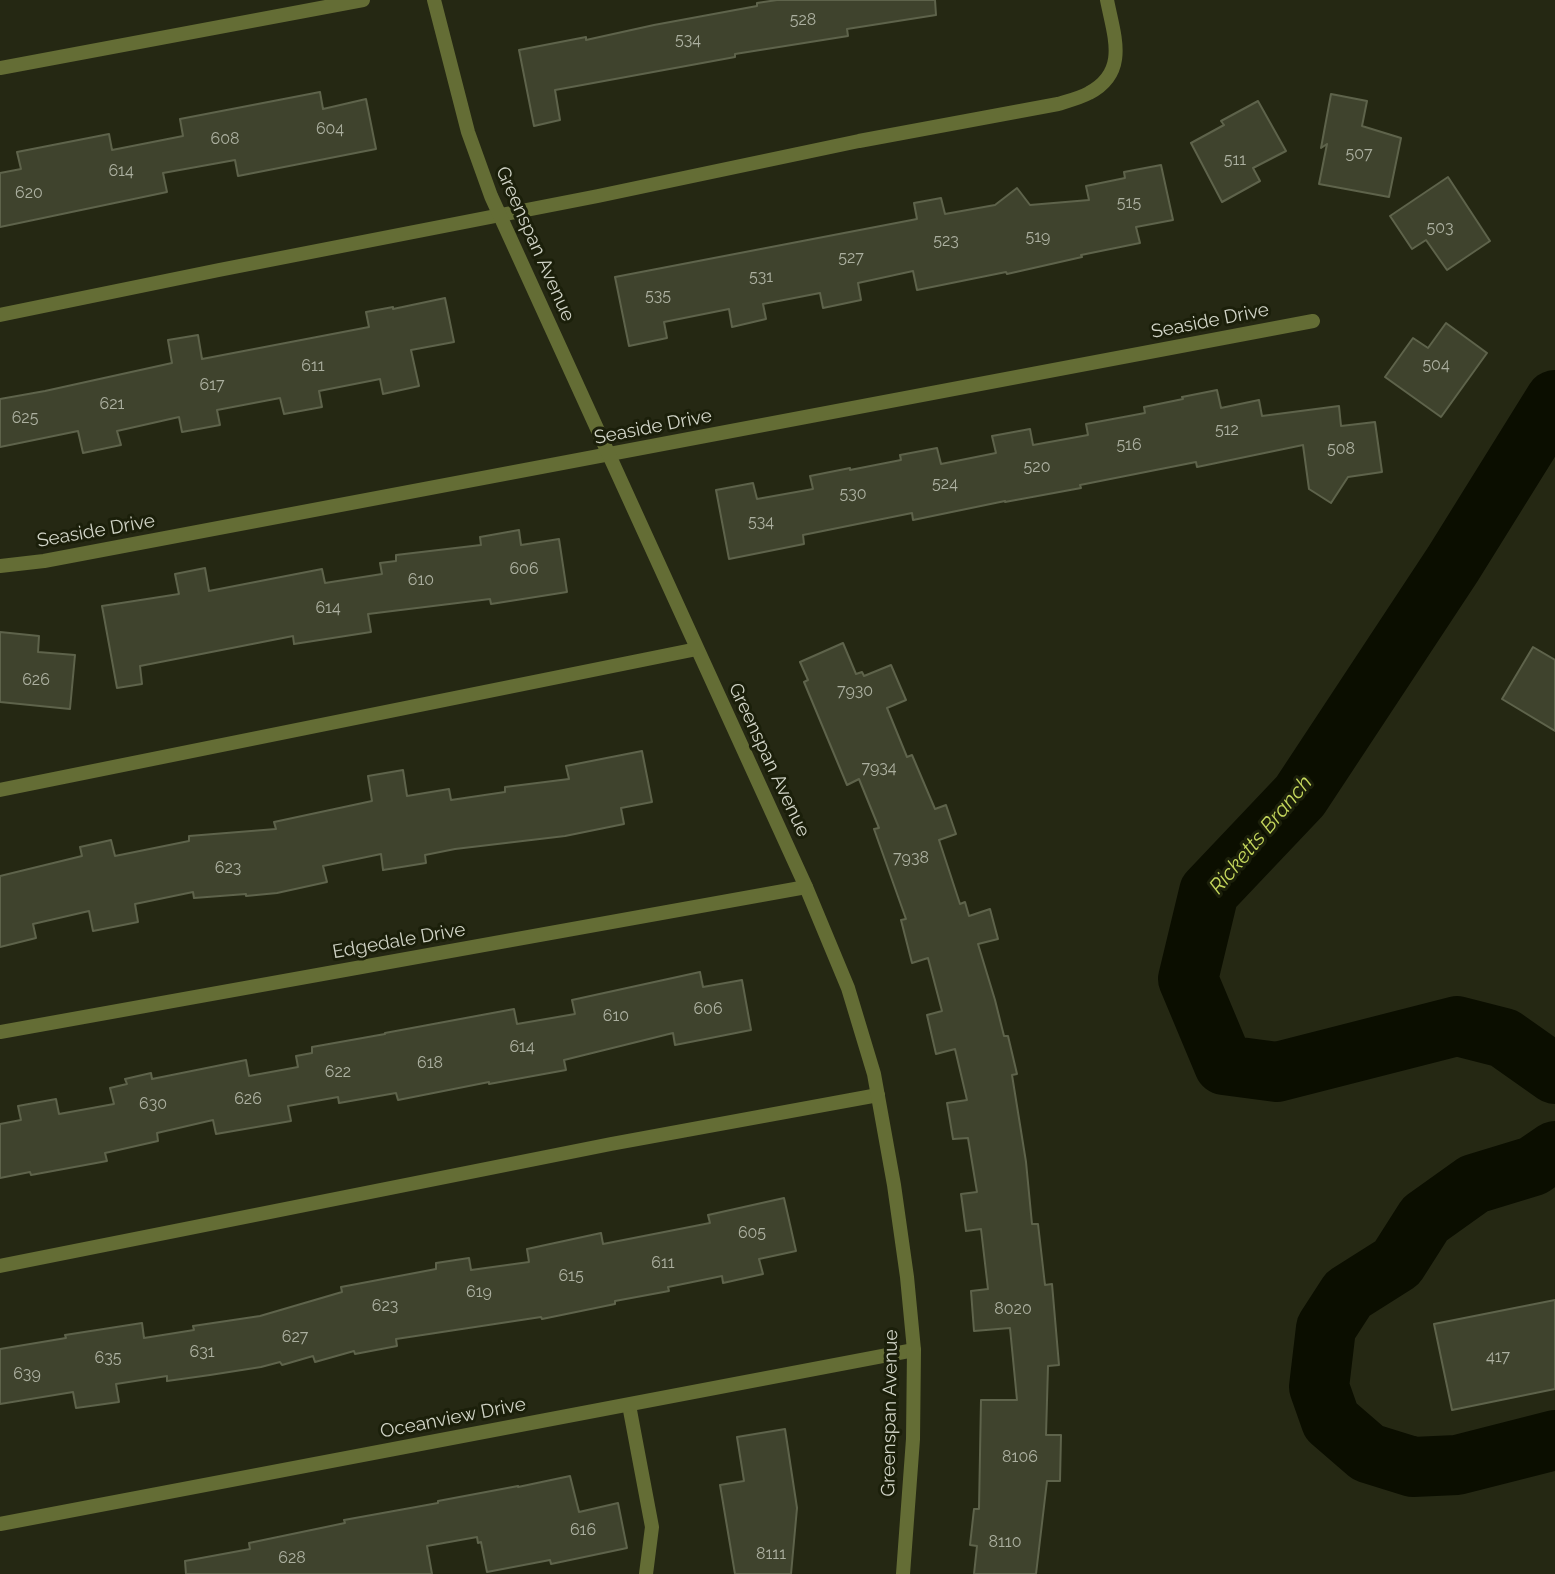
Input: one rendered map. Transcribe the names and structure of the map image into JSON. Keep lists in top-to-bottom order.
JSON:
{
  "streets": {
    "street": [
      "Greenspan Avenue",
      "Seaside Drive",
      "Edgedale Drive",
      "Oceanview Drive"
    ]
  },
  "crossings": [
    ["Greenspan Avenue", "Seaside Drive"],
    ["Greenspan Avenue", "Edgedale Drive"],
    ["Greenspan Avenue", "Oceanview Drive"]
  ],
  "water": ["Ricketts Branch"],
  "house_numbers": [
    "528",
    "534",
    "604",
    "608",
    "507",
    "511",
    "614",
    "620",
    "515",
    "503",
    "519",
    "523",
    "527",
    "531",
    "535",
    "504",
    "611",
    "617",
    "621",
    "625",
    "512",
    "516",
    "508",
    "520",
    "524",
    "530",
    "534",
    "606",
    "610",
    "614",
    "626",
    "7930",
    "7934",
    "7938",
    "623",
    "606",
    "610",
    "614",
    "618",
    "622",
    "626",
    "630",
    "605",
    "611",
    "615",
    "619",
    "623",
    "8020",
    "627",
    "631",
    "417",
    "635",
    "639",
    "8106",
    "616",
    "8110",
    "8111",
    "628"
  ]
}
